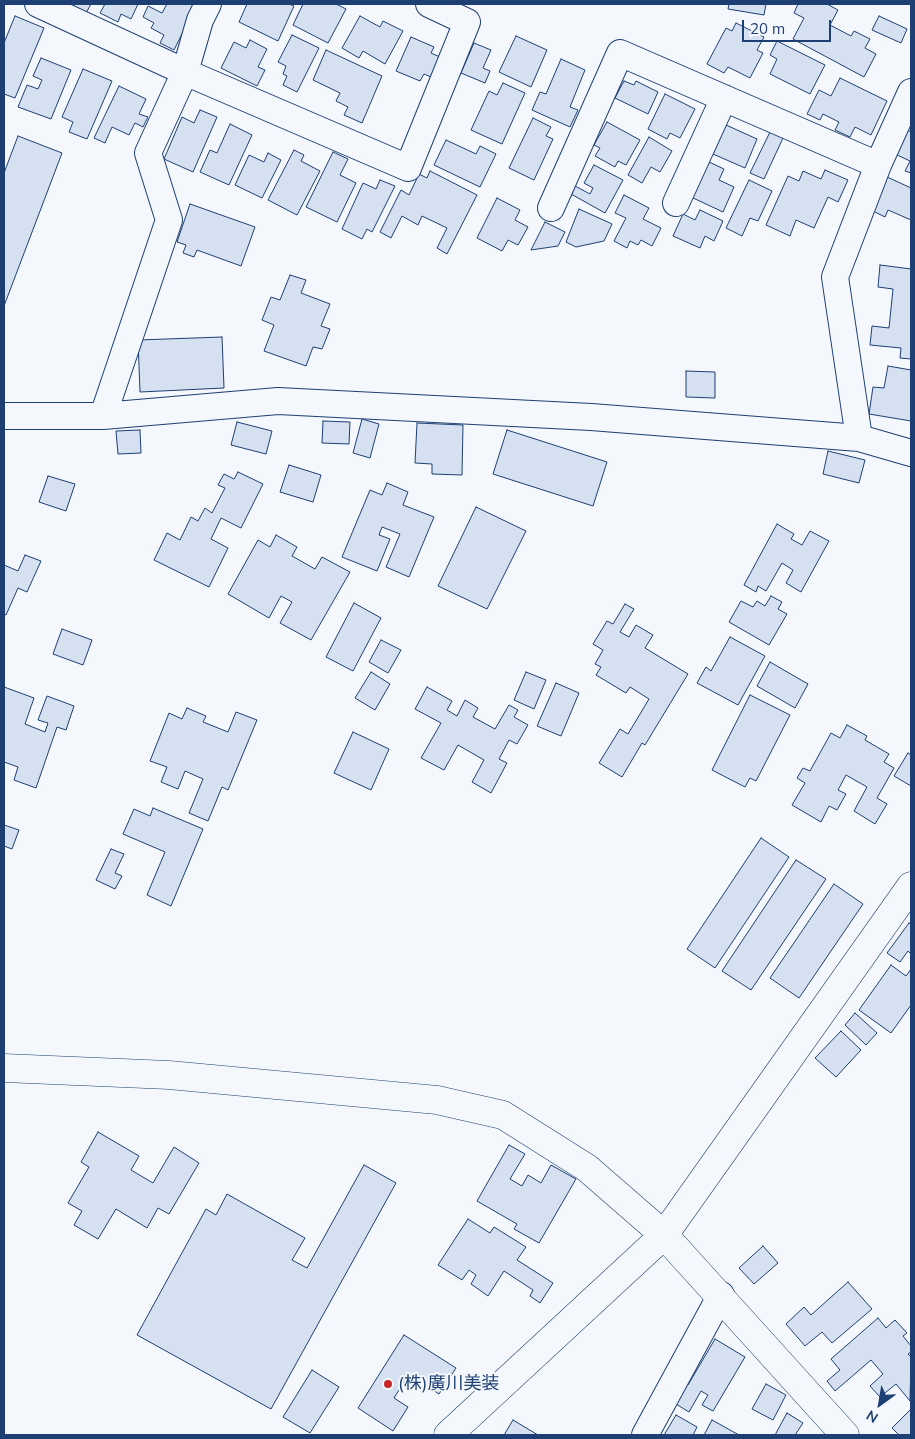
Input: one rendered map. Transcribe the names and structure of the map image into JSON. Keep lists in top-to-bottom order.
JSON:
{
  "places": ["(株)廣川美装"],
  "scale_bar": "20 m",
  "north": "bottom left"
}
